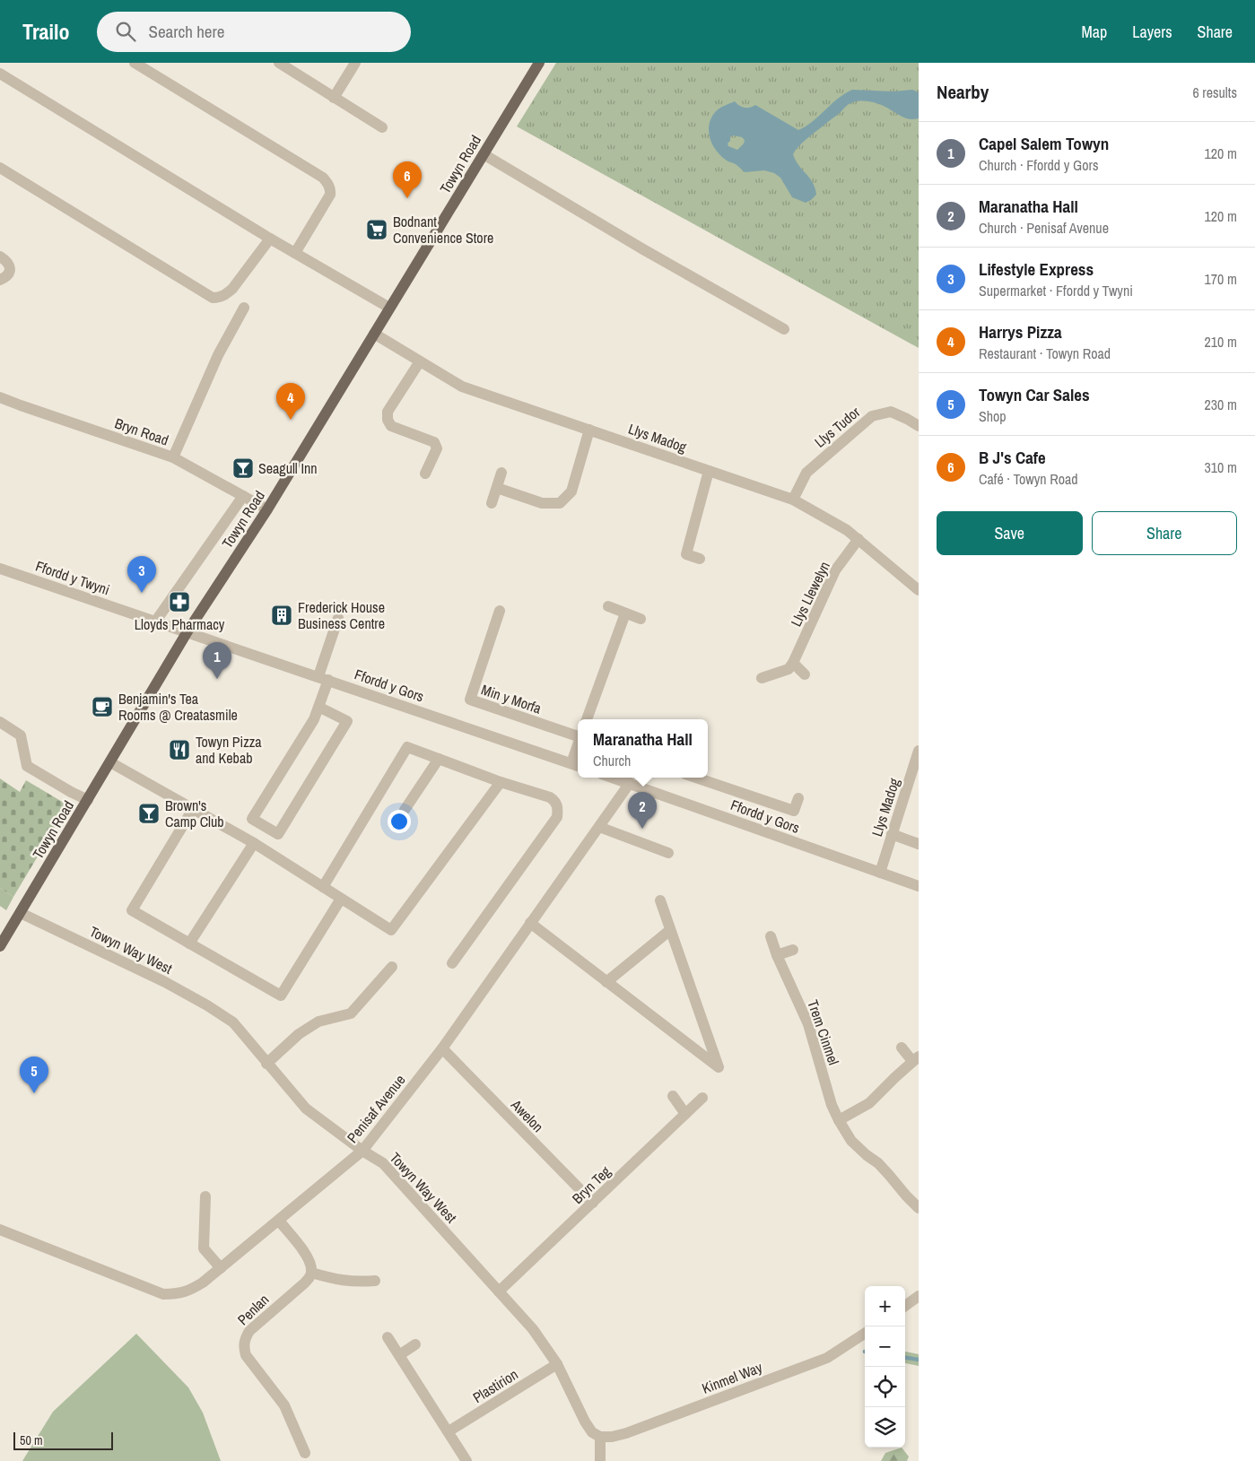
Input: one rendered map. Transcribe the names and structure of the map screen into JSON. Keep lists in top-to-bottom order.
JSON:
{
  "streets": {
    "main road": ["Towyn Road"],
    "street": [
      "Llys Tudor",
      "Bryn Road",
      "Llys Madog",
      "Ffordd y Twyni",
      "Llys Llewelyn",
      "Ffordd y Gors",
      "Min y Morfa",
      "Towyn Way West",
      "Trem Cinmel",
      "Penisaf Avenue",
      "Awelon",
      "Bryn Teg",
      "Penlan",
      "Kinmel Way",
      "Plastirion"
    ]
  },
  "crossings": [
    ["Towyn Road", "Bryn Road"],
    ["Towyn Road", "Llys Madog"],
    ["Towyn Road", "Ffordd y Twyni"],
    ["Towyn Road", "Ffordd y Gors"],
    ["Towyn Road", "Towyn Way West"],
    ["Llys Tudor", "Llys Madog"],
    ["Llys Madog", "Llys Llewelyn"],
    ["Llys Madog", "Ffordd y Gors"],
    ["Ffordd y Twyni", "Ffordd y Gors"],
    ["Ffordd y Gors", "Min y Morfa"],
    ["Ffordd y Gors", "Penisaf Avenue"],
    ["Towyn Way West", "Penisaf Avenue"],
    ["Towyn Way West", "Bryn Teg"],
    ["Towyn Way West", "Kinmel Way"],
    ["Towyn Way West", "Plastirion"],
    ["Penisaf Avenue", "Awelon"],
    ["Awelon", "Bryn Teg"]
  ],
  "places": {
    "supermarket": ["Bodnant Convenience Store"],
    "bar": ["Seagull Inn", "Brown's Camp Club"],
    "pharmacy": ["Lloyds Pharmacy"],
    "building": ["Frederick House Business Centre"],
    "cafe": ["Benjamin's Tea Rooms @ Creatasmile"],
    "restaurant": ["Towyn Pizza and Kebab"]
  },
  "scale_bar": "50 m",
  "page": {
    "header": "Trailo",
    "search": "Search here",
    "nav": ["Map", "Layers", "Share"],
    "heading": ["Nearby", "6 results"],
    "list": [
      {
        "mark": "1",
        "name": "Capel Salem Towyn",
        "note": "Church · Ffordd y Gors",
        "value": "120 m"
      },
      {
        "mark": "2",
        "name": "Maranatha Hall",
        "note": "Church · Penisaf Avenue",
        "value": "120 m"
      },
      {
        "mark": "3",
        "name": "Lifestyle Express",
        "note": "Supermarket · Ffordd y Twyni",
        "value": "170 m"
      },
      {
        "mark": "4",
        "name": "Harrys Pizza",
        "note": "Restaurant · Towyn Road",
        "value": "210 m"
      },
      {
        "mark": "5",
        "name": "Towyn Car Sales",
        "note": "Shop",
        "value": "230 m"
      },
      {
        "mark": "6",
        "name": "B J's Cafe",
        "note": "Café · Towyn Road",
        "value": "310 m"
      }
    ],
    "pins": [
      "6",
      "4",
      "3",
      "1",
      "2",
      "5"
    ],
    "buttons": ["Save", "Share"],
    "popup": ["Maranatha Hall", "Church"],
    "map_buttons": ["+", "−"],
    "scale": "50 m"
  }
}
